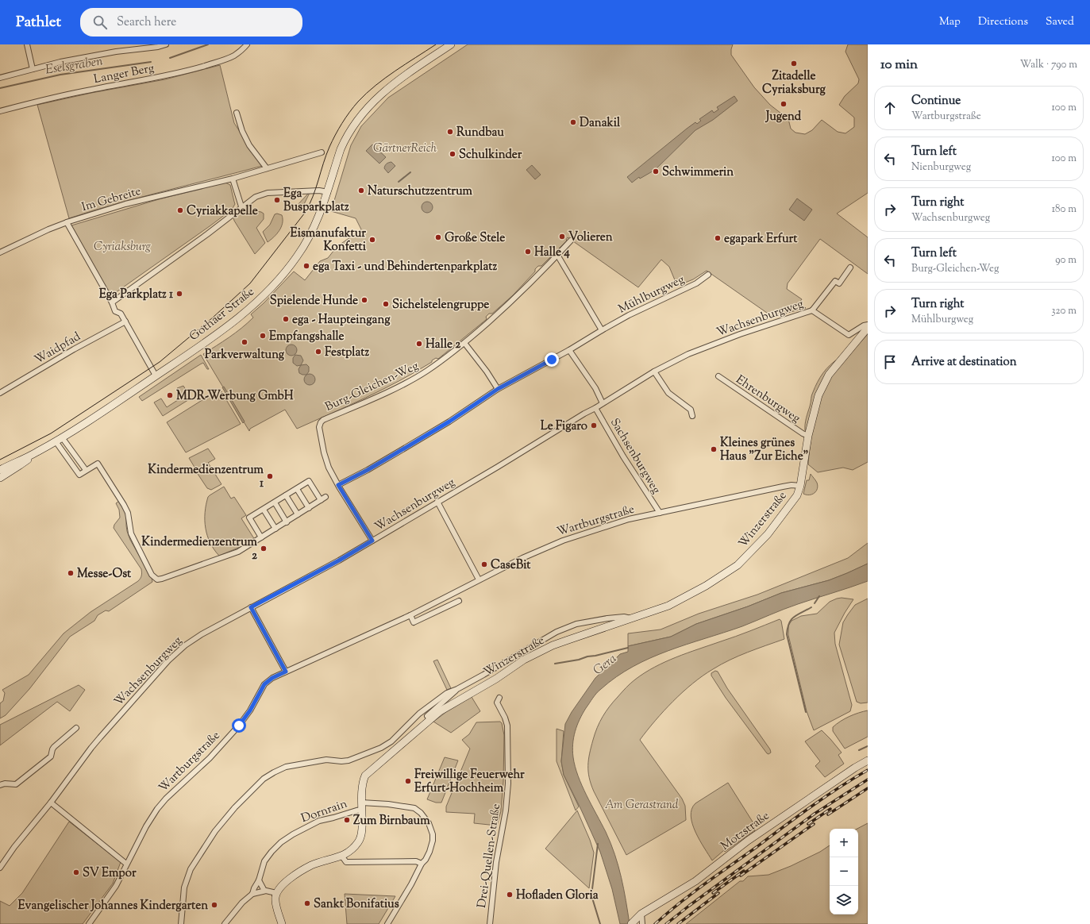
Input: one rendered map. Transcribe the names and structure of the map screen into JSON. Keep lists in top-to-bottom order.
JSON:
{
  "streets": {
    "street": [
      "Langer Berg",
      "Im Gebreite",
      "Mühlburgweg",
      "Gothaer Straße",
      "Wachsenburgweg",
      "Waidpfad",
      "Burg-Gleichen-Weg",
      "Ehrenburgweg",
      "Sachsenburgweg",
      "Winzerstraße",
      "Wartburgstraße",
      "Dornrain",
      "Motzstraße",
      "Drei-Quellen-Straße"
    ]
  },
  "crossings": [
    ["Mühlburgweg", "Burg-Gleichen-Weg"],
    ["Wachsenburgweg", "Burg-Gleichen-Weg"],
    ["Wachsenburgweg", "Sachsenburgweg"],
    ["Ehrenburgweg", "Winzerstraße"],
    ["Sachsenburgweg", "Wartburgstraße"],
    ["Winzerstraße", "Wartburgstraße"],
    ["Winzerstraße", "Dornrain"]
  ],
  "water": ["Eselsgraben", "Gera"],
  "parks": ["GärtnerReich", "Cyriaksburg", "Am Gerastrand"],
  "places": [
    "Zitadelle Cyriaksburg",
    "Jugend",
    "Danakil",
    "Rundbau",
    "Schulkinder",
    "Schwimmerin",
    "Naturschutzzentrum",
    "Ega Busparkplatz",
    "Cyriakkapelle",
    "Volieren",
    "Große Stele",
    "egapark Erfurt",
    "Eismanufaktur Konfetti",
    "Halle 4",
    "ega Taxi - und Behindertenparkplatz",
    "Ega Parkplatz 1",
    "Spielende Hunde",
    "Sichelstelengruppe",
    "ega - Haupteingang",
    "Empfangshalle",
    "Parkverwaltung",
    "Halle 2",
    "Festplatz",
    "MDR-Werbung GmbH",
    "Le Figaro",
    "Kleines grünes Haus \"Zur Eiche\"",
    "Kindermedienzentrum 1",
    "Kindermedienzentrum 2",
    "CaseBit",
    "Messe-Ost",
    "Freiwillige Feuerwehr Erfurt-Hochheim",
    "Zum Birnbaum",
    "SV Empor",
    "Hofladen Gloria",
    "Sankt Bonifatius",
    "Evangelischer Johannes Kindergarten"
  ],
  "page": {
    "header": "Pathlet",
    "search": "Search here",
    "nav": ["Map", "Directions", "Saved"],
    "heading": ["10 min", "Walk · 790 m"],
    "list": [
      ["Continue", "Wartburgstraße", "100 m"],
      ["Turn left", "Nienburgweg", "100 m"],
      ["Turn right", "Wachsenburgweg", "180 m"],
      ["Turn left", "Burg-Gleichen-Weg", "90 m"],
      ["Turn right", "Mühlburgweg", "320 m"],
      "Arrive at destination"
    ],
    "map_buttons": ["+", "−"]
  }
}
